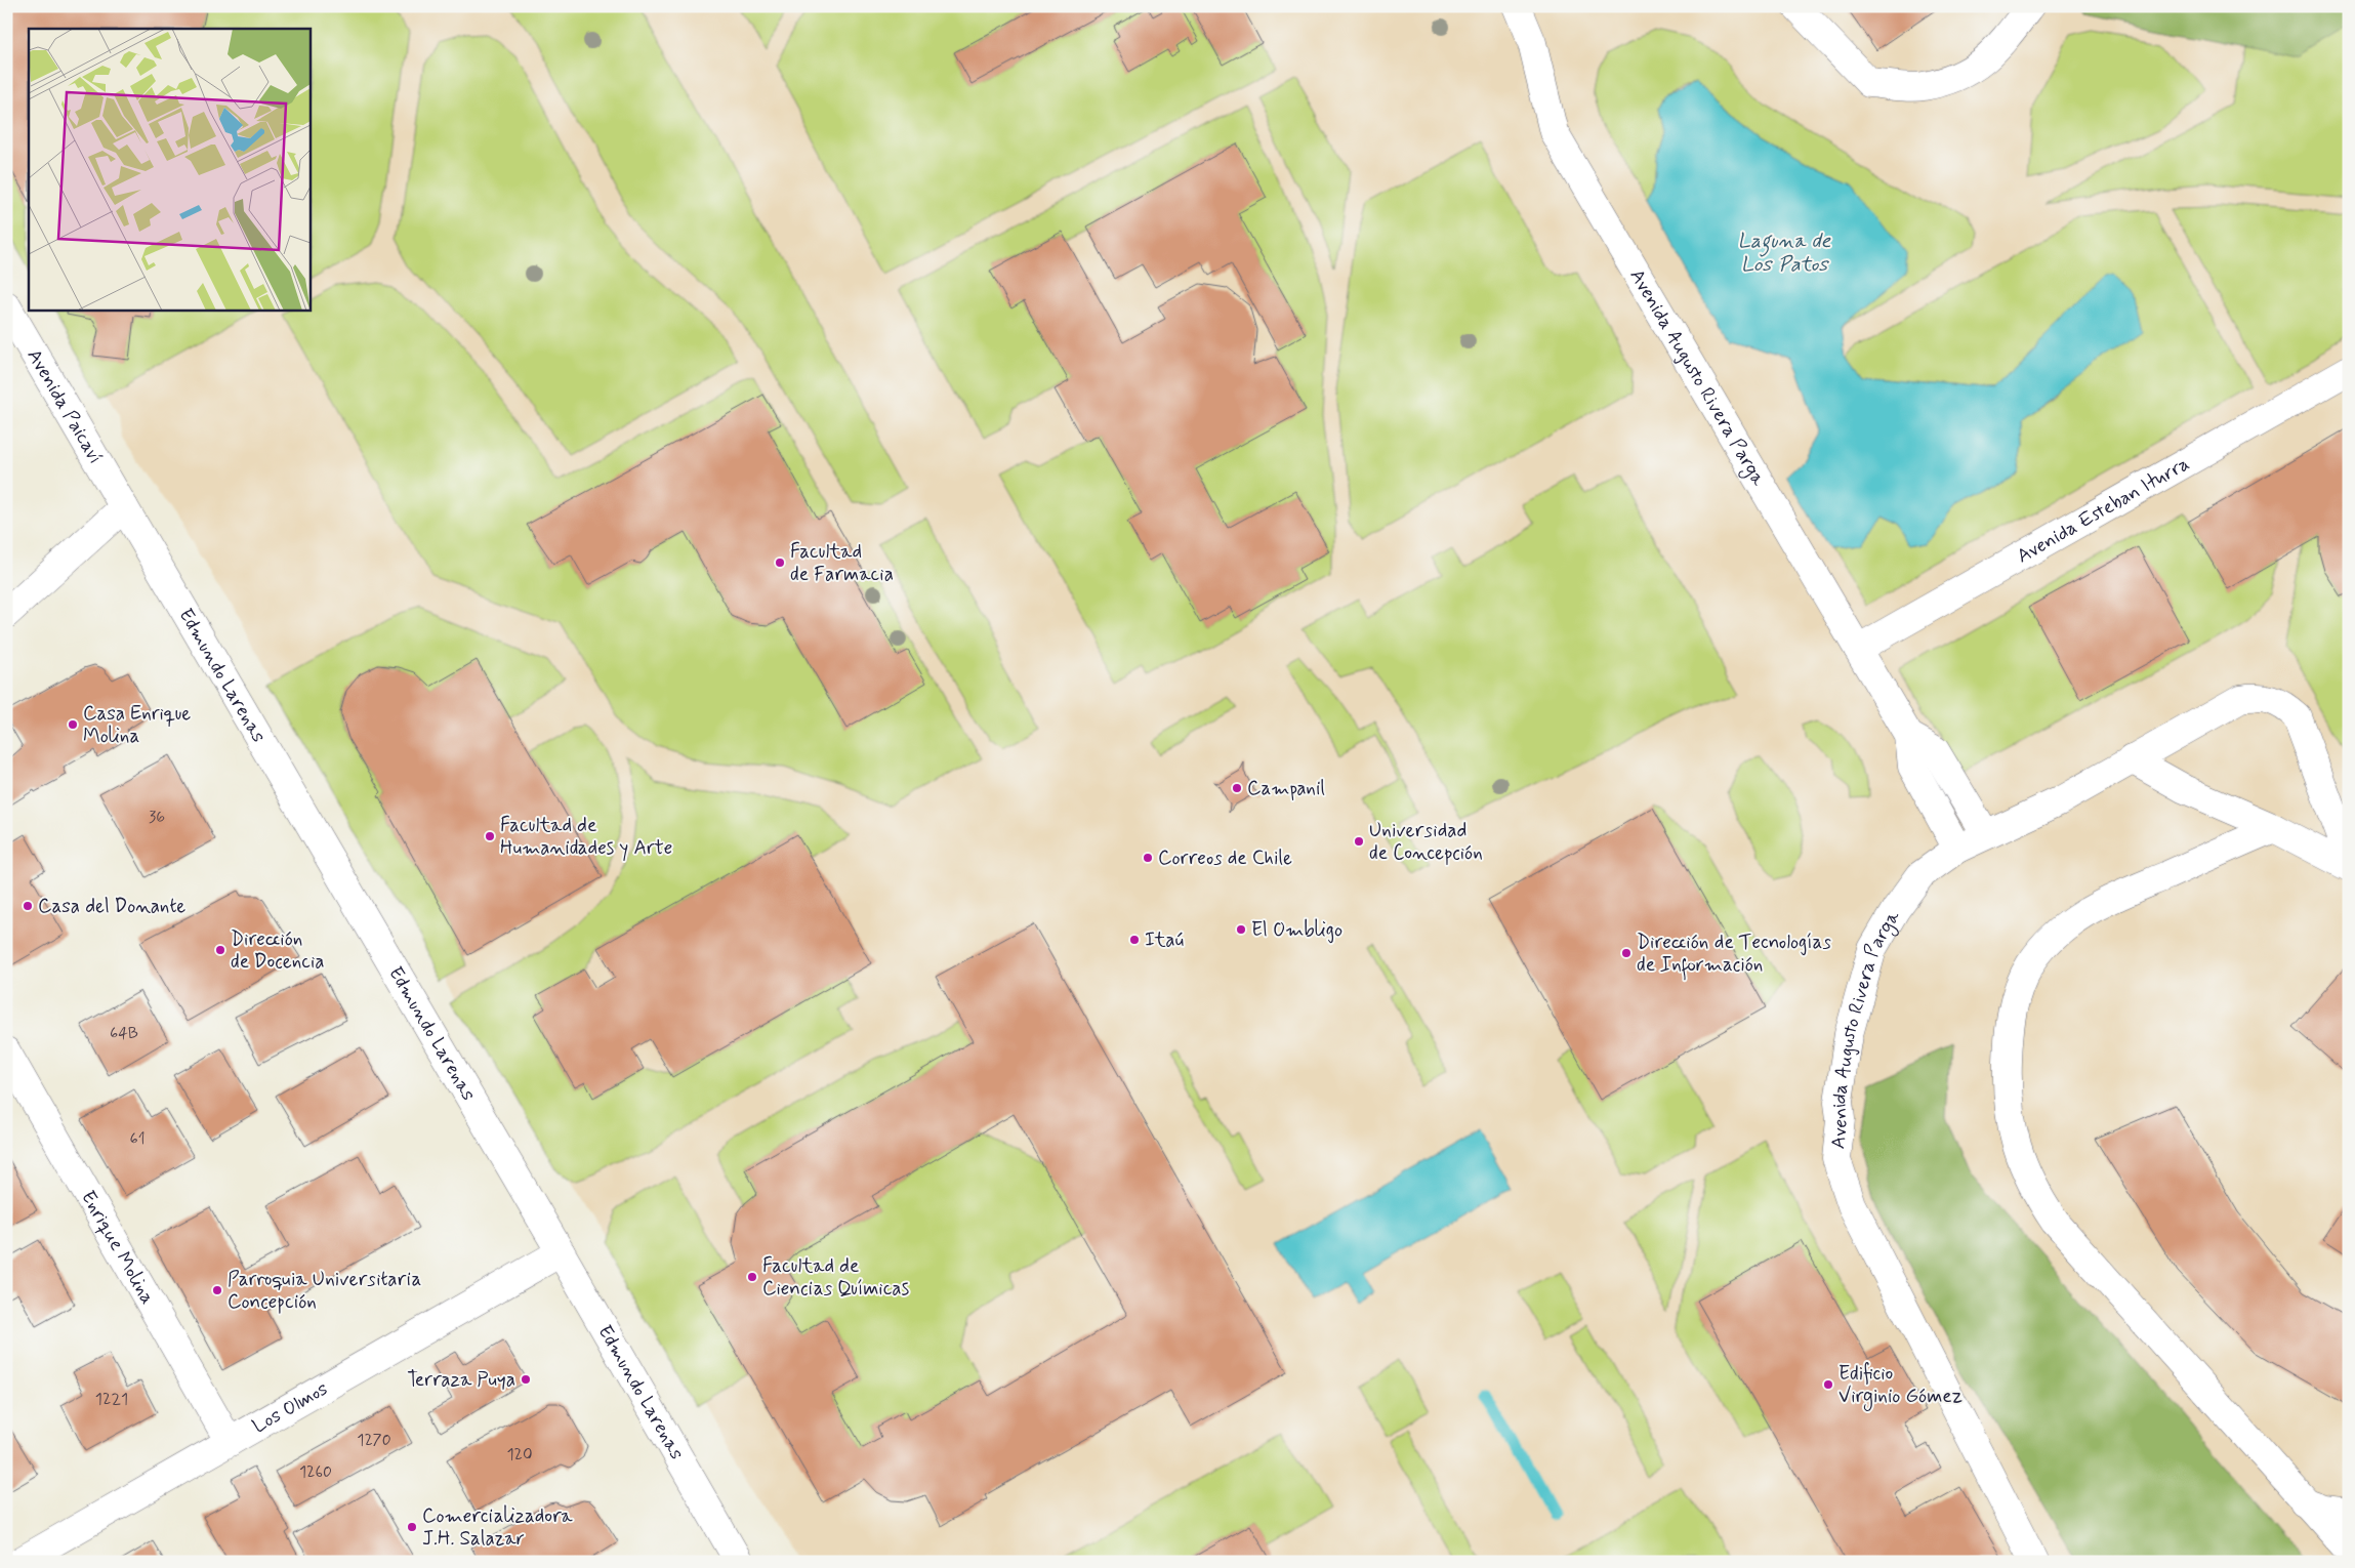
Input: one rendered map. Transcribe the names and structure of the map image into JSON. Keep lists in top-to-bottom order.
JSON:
{
  "streets": {
    "street": [
      "Avenida Augusto Rivera Parga",
      "Avenida Paicaví",
      "Avenida Esteban Iturra",
      "Edmundo Larenas",
      "Enrique Molina",
      "Los Olmos"
    ]
  },
  "crossings": [
    ["Avenida Augusto Rivera Parga", "Avenida Esteban Iturra"],
    ["Avenida Paicaví", "Edmundo Larenas"],
    ["Edmundo Larenas", "Los Olmos"],
    ["Enrique Molina", "Los Olmos"]
  ],
  "water": ["Laguna de Los Patos"],
  "places": [
    "Facultad de Farmacia",
    "Casa Enrique Molina",
    "Campanil",
    "Facultad de Humanidades y Arte",
    "Universidad de Concepción",
    "Correos de Chile",
    "Casa del Donante",
    "El Ombligo",
    "Itaú",
    "Dirección de Docencia",
    "Dirección de Tecnologías de Información",
    "Facultad de Ciencias Químicas",
    "Parroquia Universitaria Concepción",
    "Terraza Puya",
    "Edificio Virginio Gómez",
    "Comercializadora J.H. Salazar"
  ],
  "house_numbers": [
    "36",
    "64B",
    "61",
    "1221",
    "1270",
    "120",
    "1260"
  ]
}
